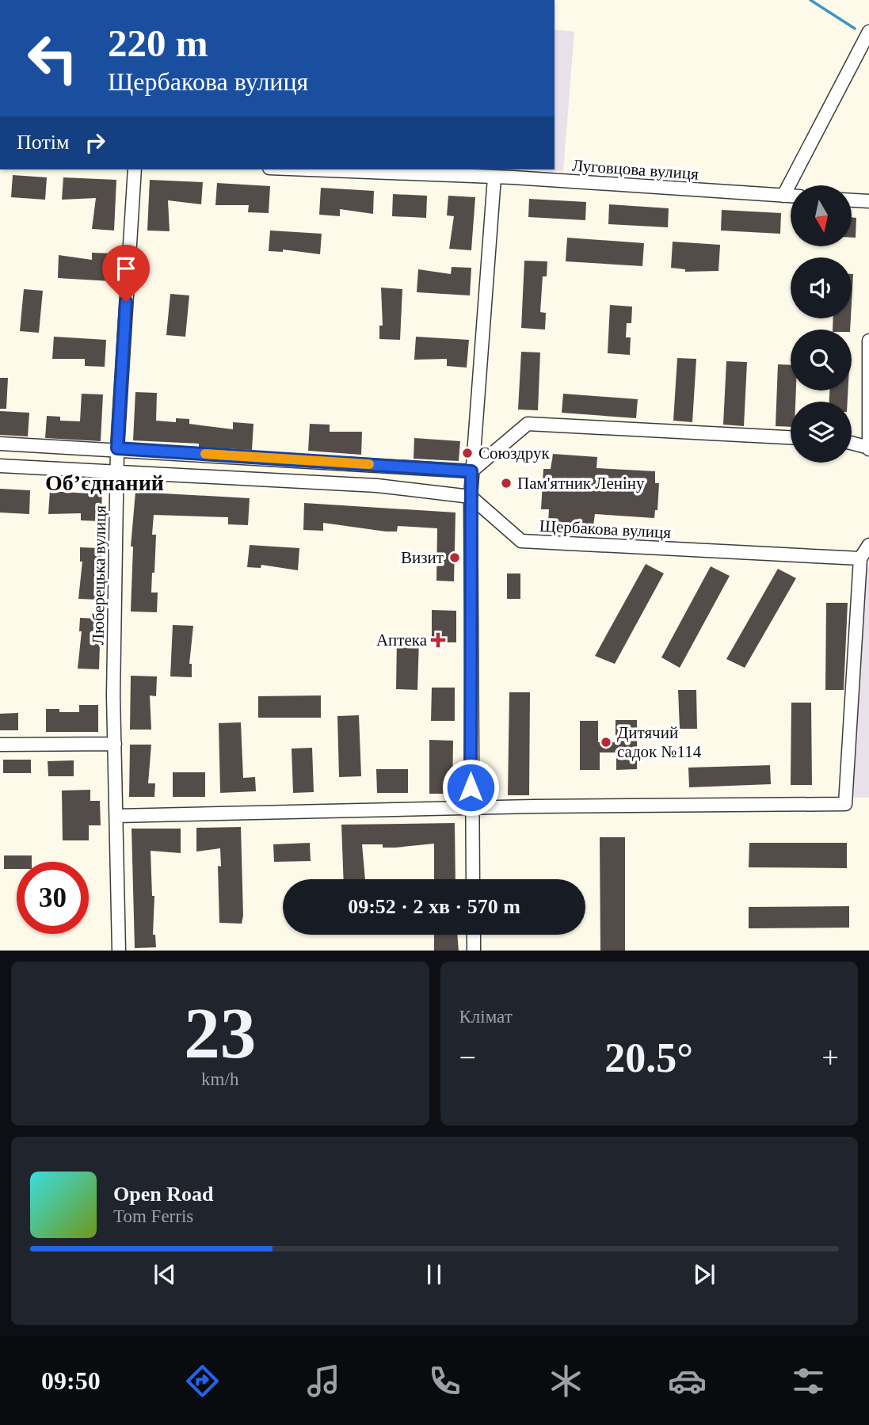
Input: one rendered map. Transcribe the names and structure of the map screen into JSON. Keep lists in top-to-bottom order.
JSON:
{
  "streets": {
    "street": ["Луговцова вулиця", "Щербакова вулиця", "Люберецька вулиця"]
  },
  "districts": ["Об’єднаний"],
  "places": {
    "other": [
      "Союздрук",
      "Пам'ятник Леніну",
      "Визит",
      "Дитячий садок №114"
    ],
    "health": ["Аптека"]
  },
  "north": "bottom",
  "page": {
    "turn": ["220 m", "Щербакова вулиця"],
    "then": "Потім",
    "limit": "30",
    "trip": "09:52 · 2 хв · 570 m",
    "tile": [
      ["23", "km/h"],
      "Клімат"
    ],
    "heat": ["−", "20.5°", "+"],
    "song": ["Open Road", "Tom Ferris"],
    "tabs": "09:50"
  }
}
